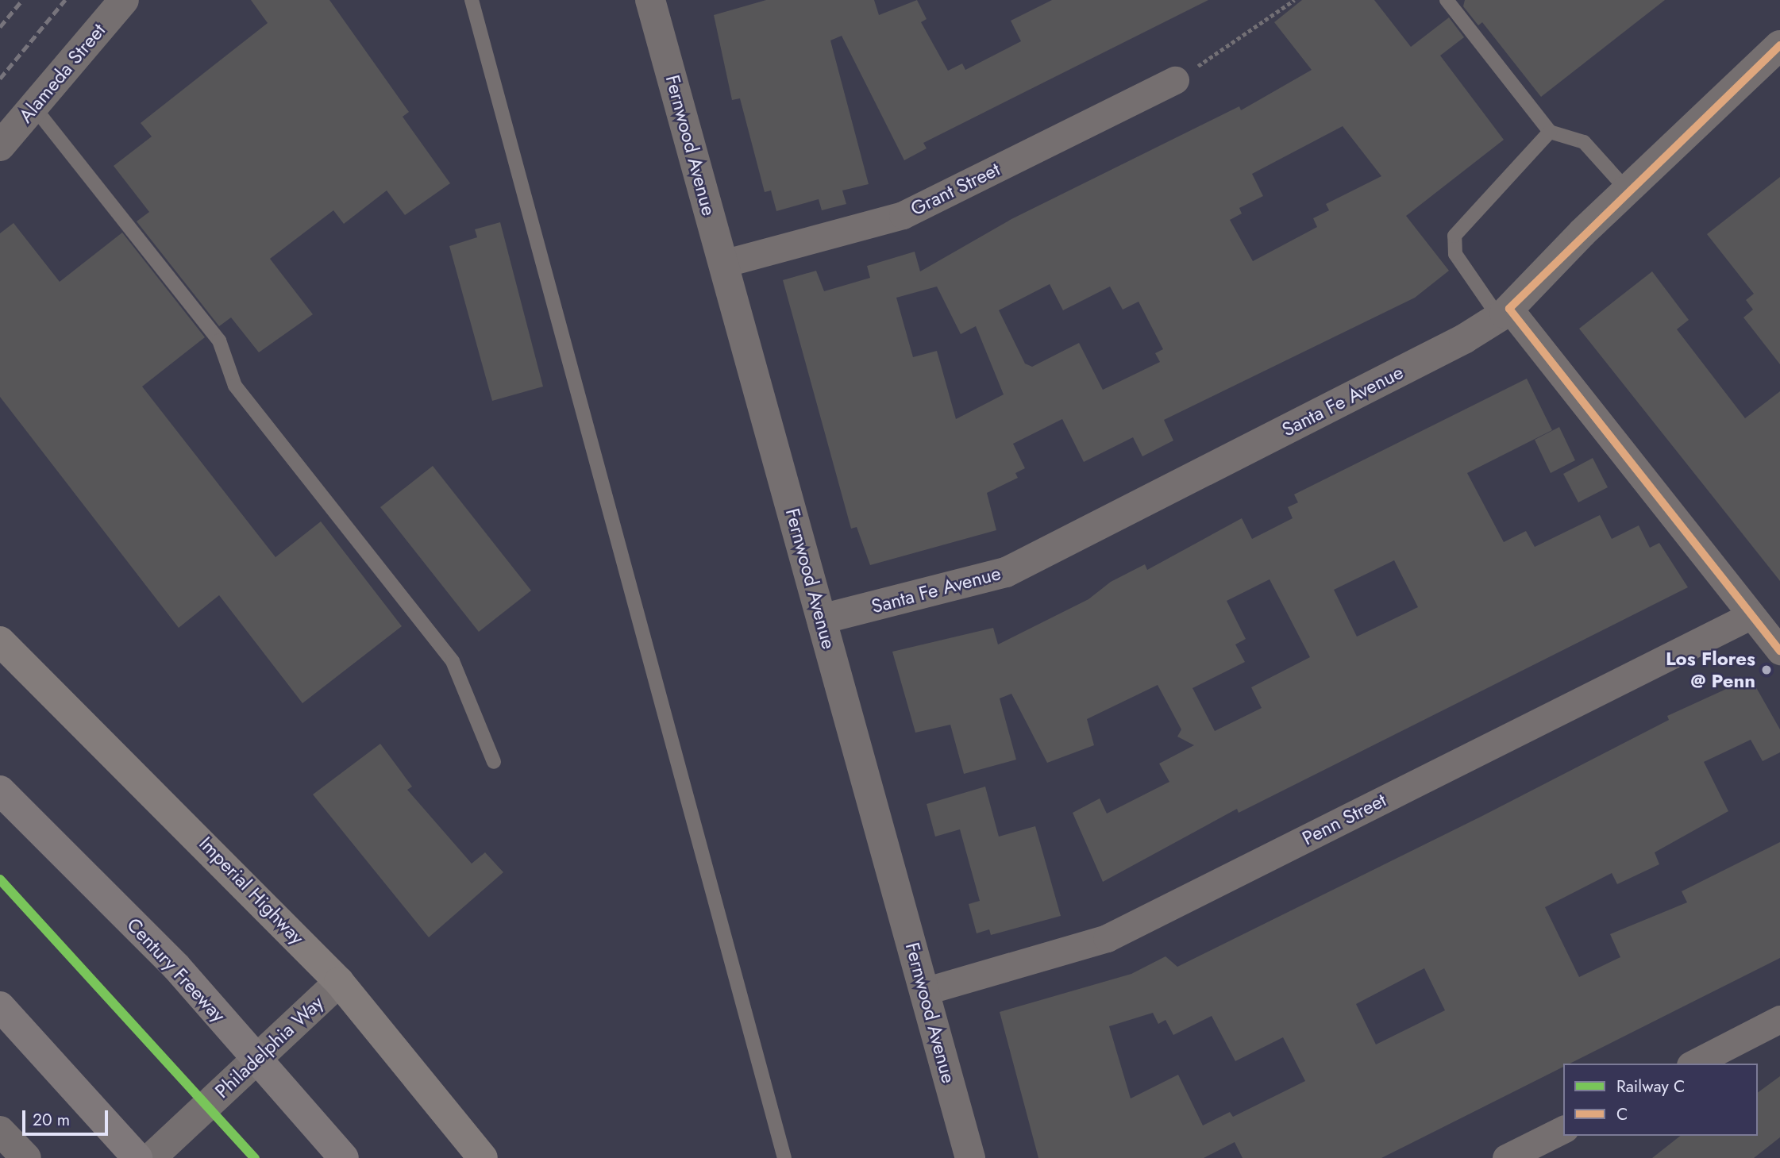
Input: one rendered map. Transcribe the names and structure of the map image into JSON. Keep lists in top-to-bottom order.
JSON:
{
  "streets": {
    "highway": ["Century Freeway"],
    "main road": ["Imperial Highway"],
    "street": [
      "Alameda Street",
      "Fernwood Avenue",
      "Grant Street",
      "Santa Fe Avenue",
      "Penn Street",
      "Philadelphia Way"
    ]
  },
  "crossings": [
    ["Fernwood Avenue", "Grant Street"],
    ["Fernwood Avenue", "Santa Fe Avenue"],
    ["Fernwood Avenue", "Penn Street"],
    ["Imperial Highway", "Philadelphia Way"]
  ],
  "places": ["Los Flores @ Penn"],
  "lines": ["transit line C", "rail line C"],
  "legend": ["Railway C", "C"],
  "scale_bar": "20 m"
}
